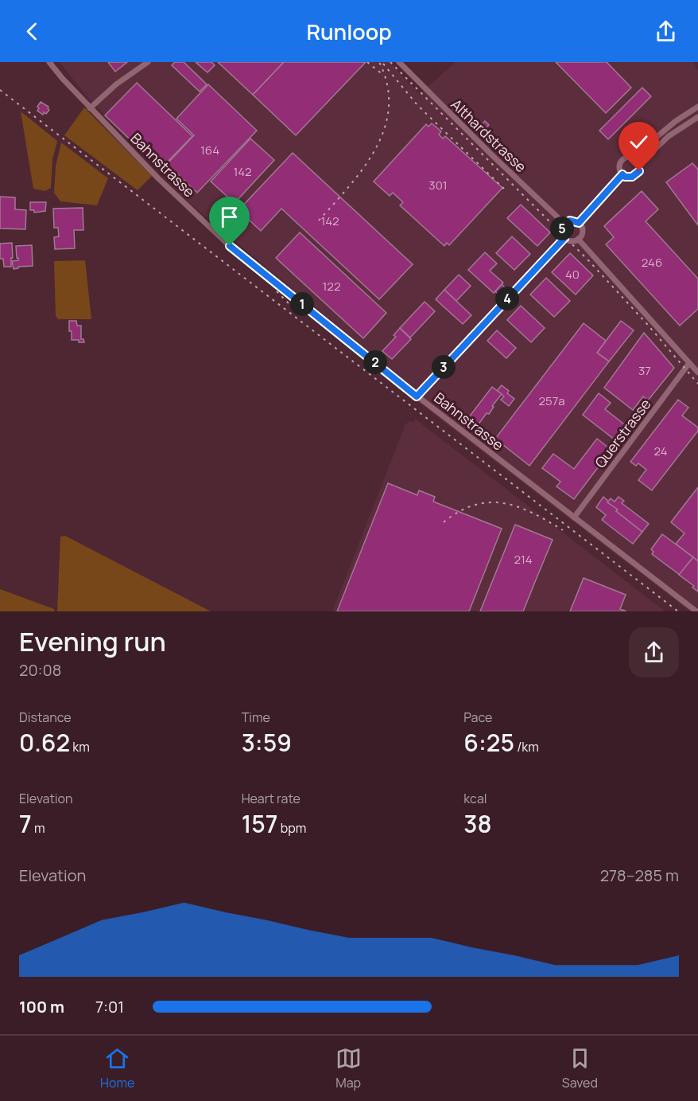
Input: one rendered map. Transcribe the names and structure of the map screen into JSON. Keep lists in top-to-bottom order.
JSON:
{
  "streets": {
    "street": ["Althardstrasse", "Bahnstrasse", "Querstrasse"]
  },
  "crossings": [
    ["Bahnstrasse", "Querstrasse"]
  ],
  "house_numbers": [
    "164",
    "142",
    "301",
    "142",
    "246",
    "40",
    "122",
    "37",
    "257a",
    "24",
    "214"
  ],
  "page": {
    "header": "Runloop",
    "pins": [
      "5",
      "4",
      "1",
      "2",
      "3"
    ],
    "heading": ["Evening run", "20:08"],
    "stats": [
      ["Distance", "0.62 km"],
      ["Time", "3:59"],
      ["Pace", "6:25 /km"],
      ["Elevation", "7 m"],
      ["Heart rate", "157 bpm"],
      ["kcal", "38"]
    ],
    "chart": ["Elevation", "278–285 m"],
    "list": [
      {
        "name": "100 m",
        "note": "7:01"
      }
    ],
    "tabs": ["Home", "Map", "Saved"]
  }
}
